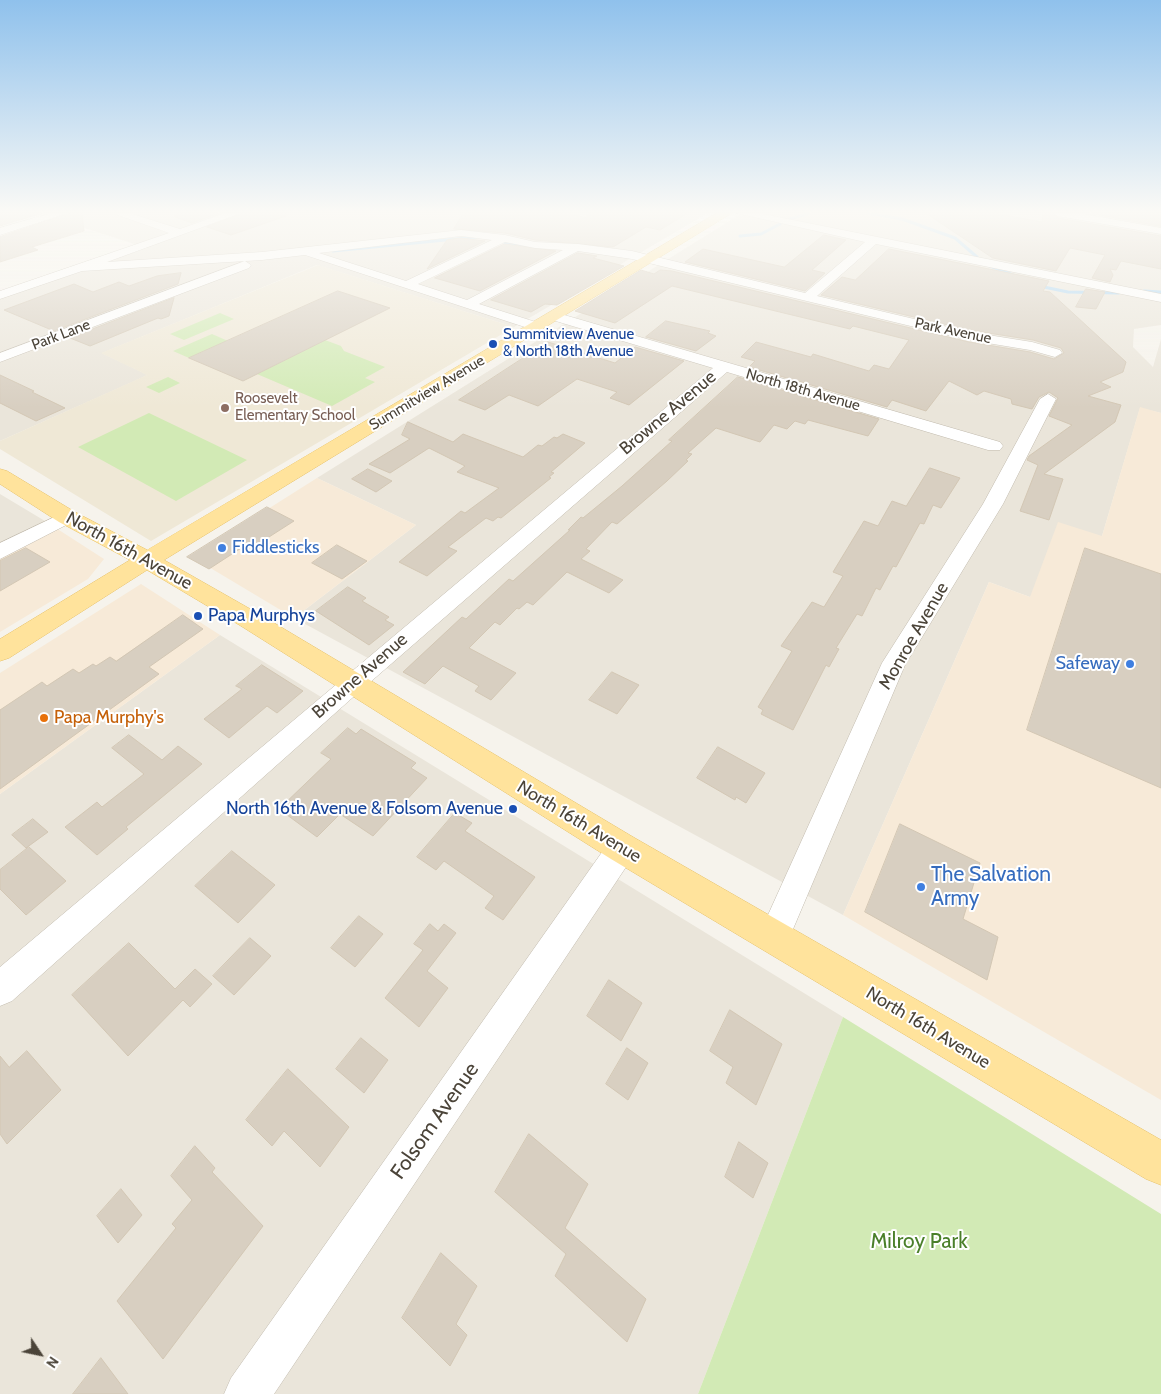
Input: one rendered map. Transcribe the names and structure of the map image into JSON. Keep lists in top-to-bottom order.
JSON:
{
  "streets": {
    "main road": ["Summitview Avenue", "North 16th Avenue"],
    "street": [
      "Park Avenue",
      "Park Lane",
      "North 18th Avenue",
      "Browne Avenue",
      "Monroe Avenue",
      "Folsom Avenue"
    ]
  },
  "crossings": [
    ["North 18th Avenue", "Summitview Avenue"],
    ["North 18th Avenue", "Browne Avenue"],
    ["Summitview Avenue", "North 16th Avenue"],
    ["Browne Avenue", "North 16th Avenue"],
    ["North 16th Avenue", "Monroe Avenue"],
    ["North 16th Avenue", "Folsom Avenue"]
  ],
  "parks": ["Milroy Park"],
  "places": [
    "Summitview Avenue & North 18th Avenue",
    "Roosevelt Elementary School",
    "Fiddlesticks",
    "Papa Murphys",
    "Safeway",
    "Papa Murphy's",
    "North 16th Avenue & Folsom Avenue",
    "The Salvation Army"
  ],
  "north": "bottom right"
}
